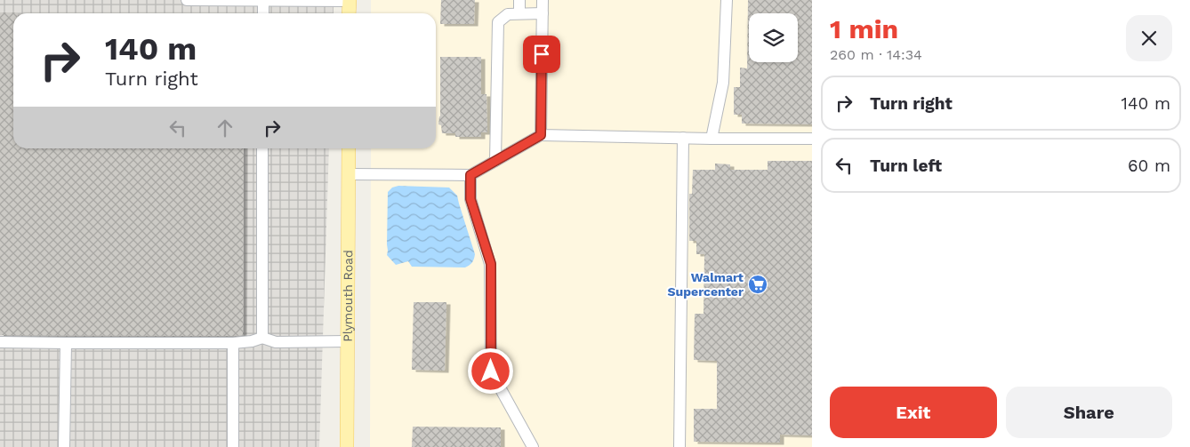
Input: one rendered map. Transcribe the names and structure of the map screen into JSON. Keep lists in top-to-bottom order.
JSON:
{
  "streets": {
    "main road": ["Plymouth Road"]
  },
  "places": {
    "supermarket": ["Walmart Supercenter"]
  },
  "page": {
    "heading": ["1 min", "260 m · 14:34"],
    "turn": ["140 m", "Turn right"],
    "list": [
      {
        "name": "Turn right",
        "value": "140 m"
      },
      {
        "name": "Turn left",
        "value": "60 m"
      }
    ],
    "buttons": ["Exit", "Share"]
  }
}
